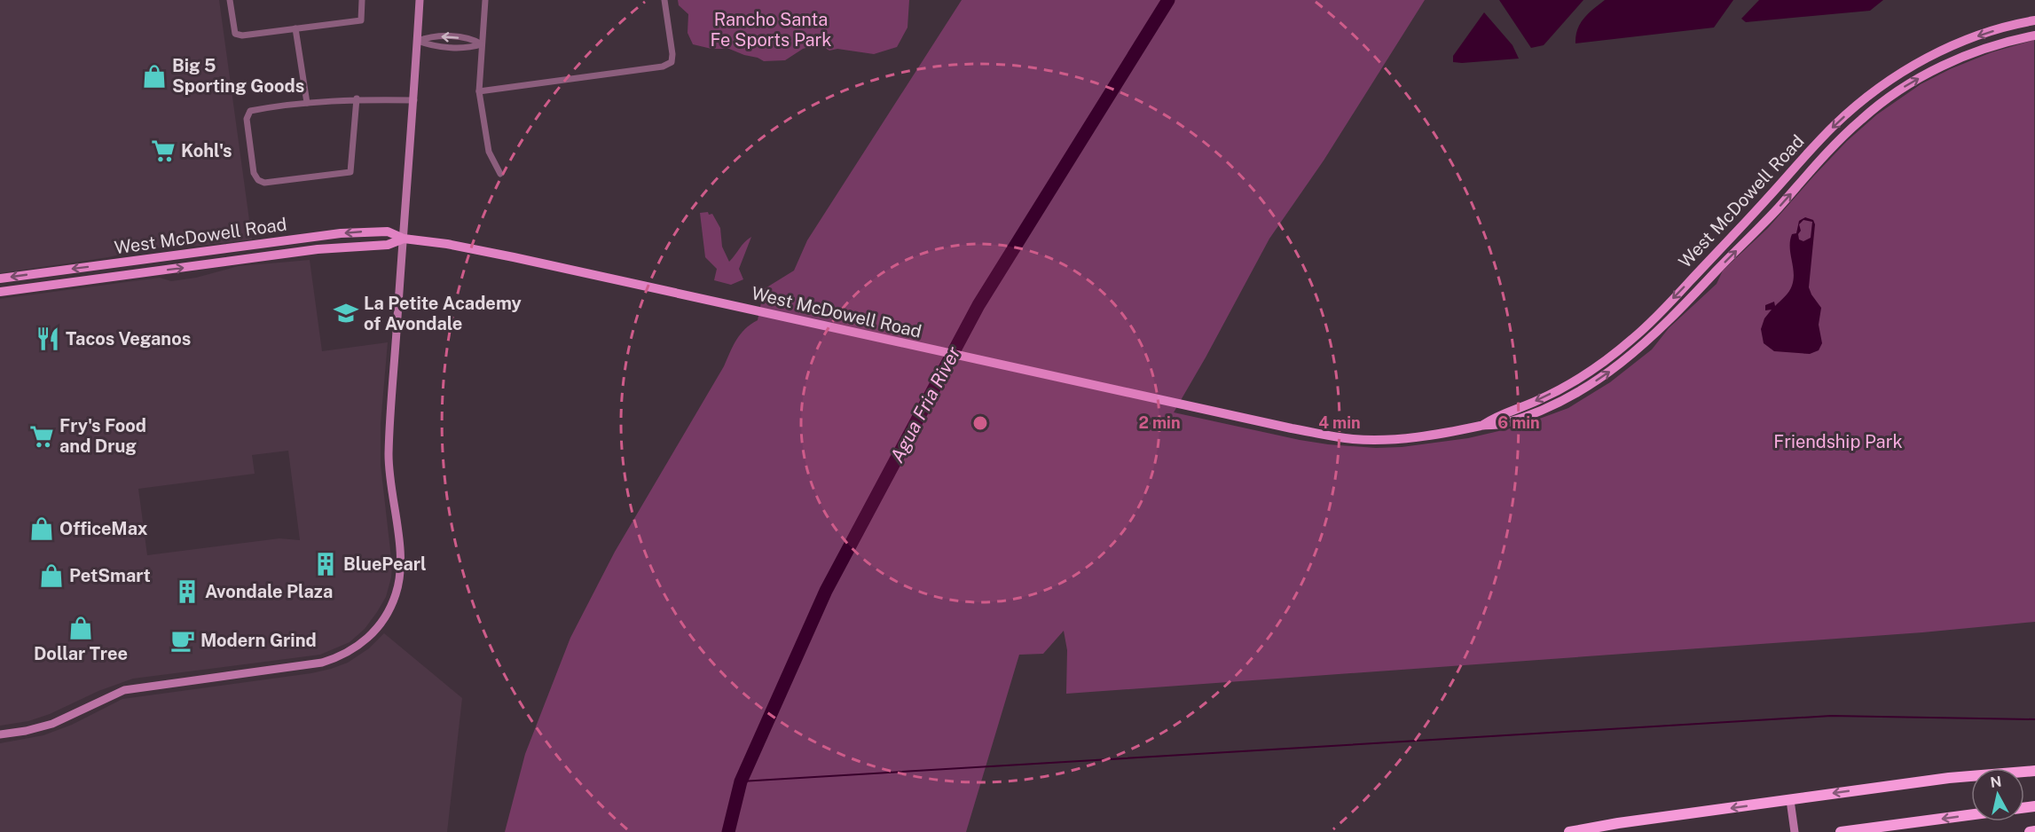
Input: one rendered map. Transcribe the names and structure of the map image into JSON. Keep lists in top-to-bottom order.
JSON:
{
  "streets": {
    "main road": ["West McDowell Road"]
  },
  "water": ["Agua Fria River"],
  "parks": ["Rancho Santa Fe Sports Park", "Friendship Park"],
  "places": {
    "shop": [
      "Big 5 Sporting Goods",
      "OfficeMax",
      "PetSmart",
      "Dollar Tree"
    ],
    "supermarket": ["Kohl's", "Fry's Food and Drug"],
    "school or university": ["La Petite Academy of Avondale"],
    "restaurant": ["Tacos Veganos"],
    "building": ["BluePearl", "Avondale Plaza"],
    "cafe": ["Modern Grind"]
  },
  "north": "top",
  "rings": ["2 min", "4 min", "6 min"]
}
